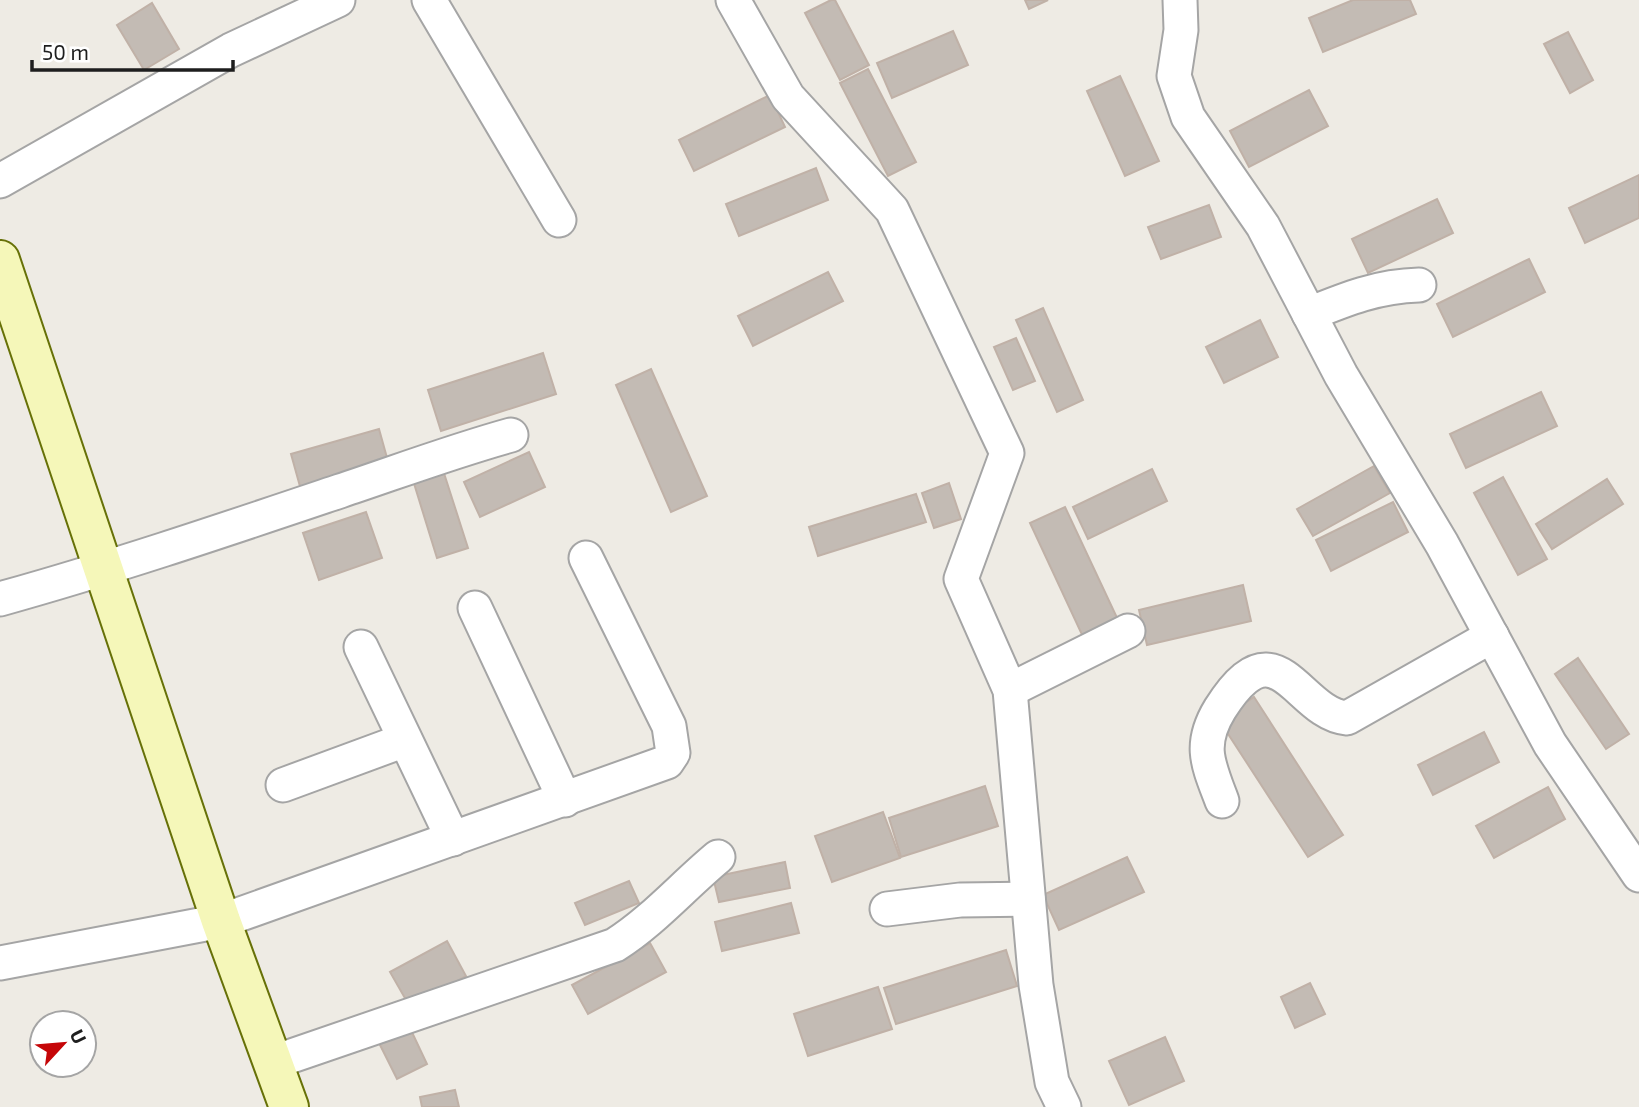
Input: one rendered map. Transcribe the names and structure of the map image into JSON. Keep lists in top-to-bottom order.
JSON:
{
  "scale_bar": "50 m",
  "north": "top right"
}
